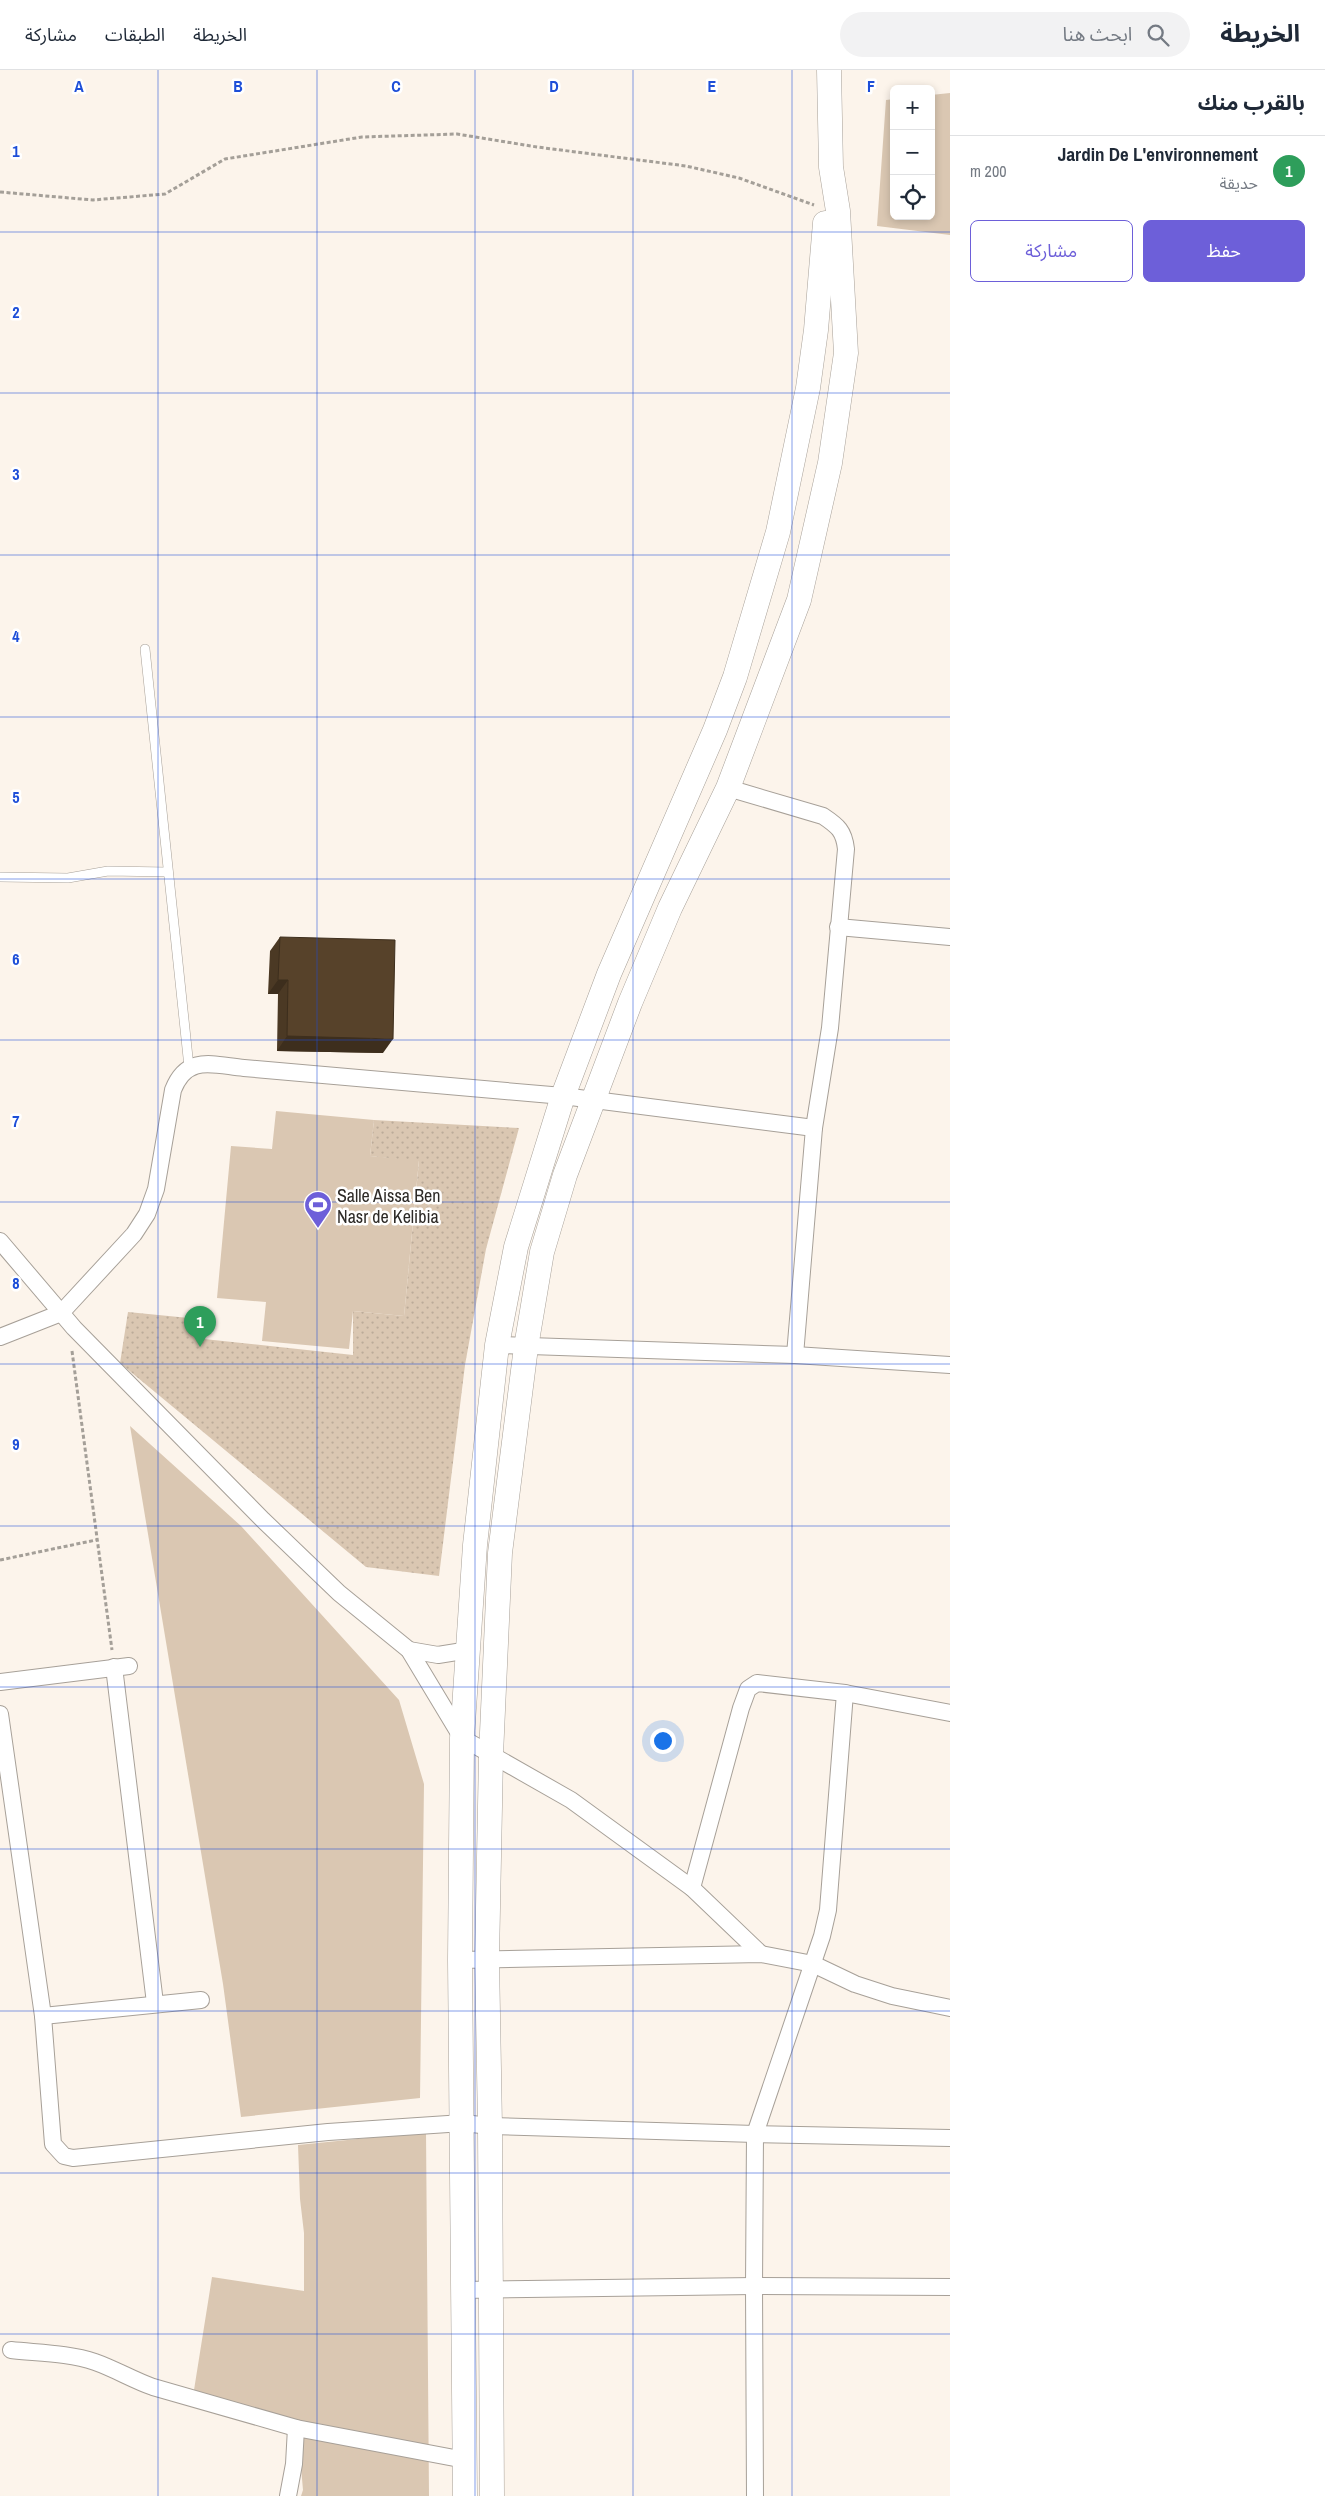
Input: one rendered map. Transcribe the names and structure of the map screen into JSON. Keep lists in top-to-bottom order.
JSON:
{
  "places": {
    "sports": ["Salle Aissa Ben Nasr de Kelibia"]
  },
  "page": {
    "header": "الخريطة",
    "search": "ابحث هنا",
    "nav": ["الخريطة", "الطبقات", "مشاركة"],
    "heading": "بالقرب منك",
    "map_buttons": ["+", "−"],
    "list": [
      {
        "mark": "1",
        "name": "Jardin De L'environnement",
        "note": "حديقة",
        "value": "200 m"
      }
    ],
    "buttons": ["حفظ", "مشاركة"],
    "pins": "1"
  },
  "grid": {
    "columns": [
      "A",
      "B",
      "C",
      "D",
      "E",
      "F"
    ],
    "rows": [
      "1",
      "2",
      "3",
      "4",
      "5",
      "6",
      "7",
      "8",
      "9"
    ]
  }
}
